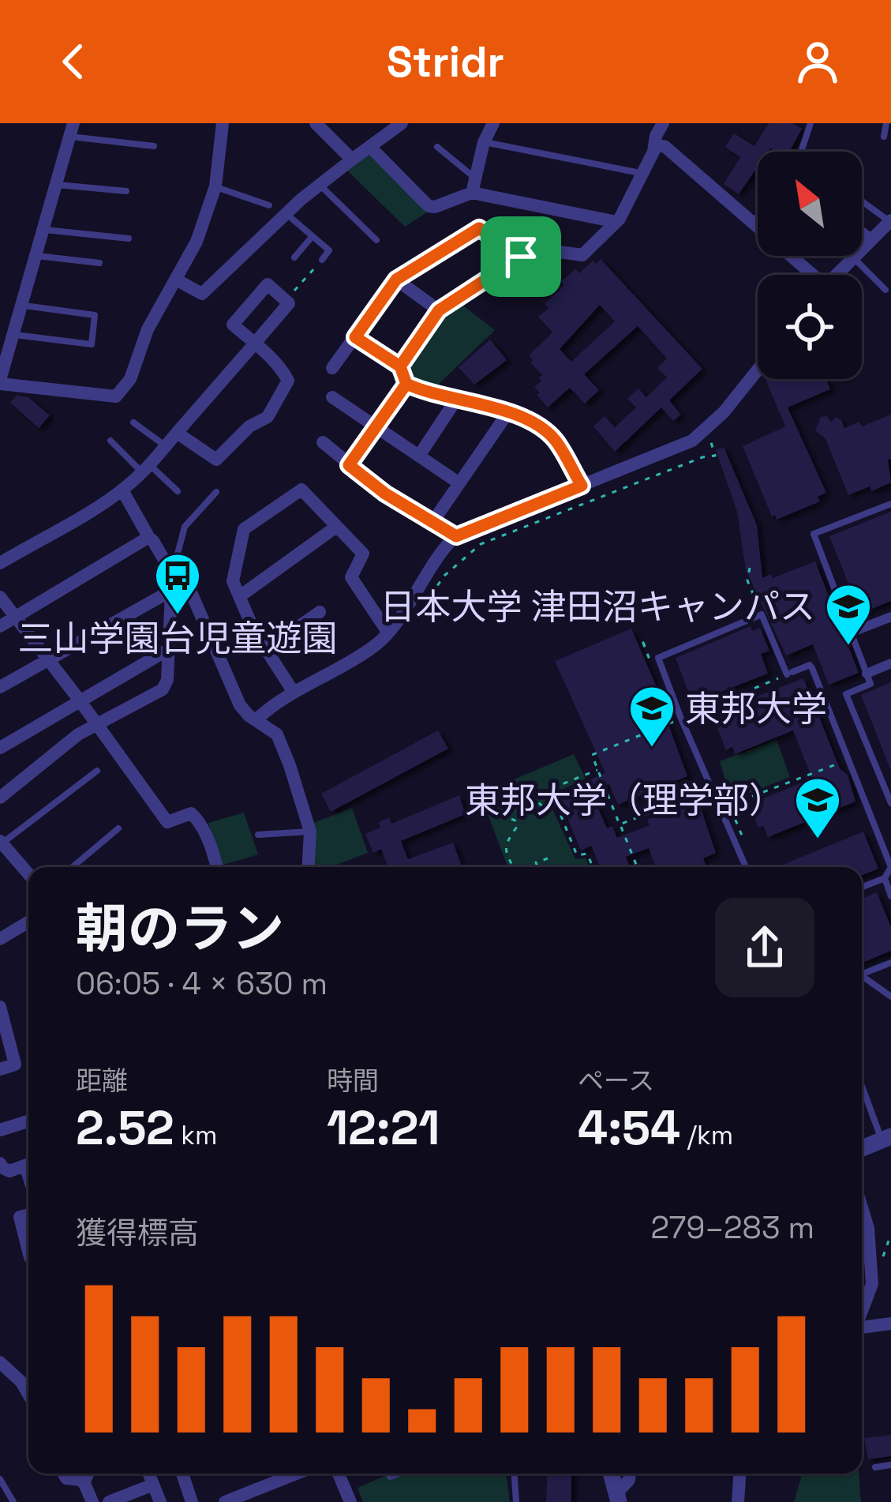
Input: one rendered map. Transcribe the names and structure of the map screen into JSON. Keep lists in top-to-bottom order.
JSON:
{
  "places": {
    "bus stop": ["三山学園台児童遊園"],
    "school or university": ["日本大学 津田沼キャンパス", "東邦大学", "東邦大学（理学部）"]
  },
  "north": "top left",
  "page": {
    "header": "Stridr",
    "heading": ["朝のラン", "06:05 · 4 × 630 m"],
    "stats": [
      ["距離", "2.52 km"],
      ["時間", "12:21"],
      ["ペース", "4:54 /km"]
    ],
    "chart": ["獲得標高", "279–283 m"]
  }
}
